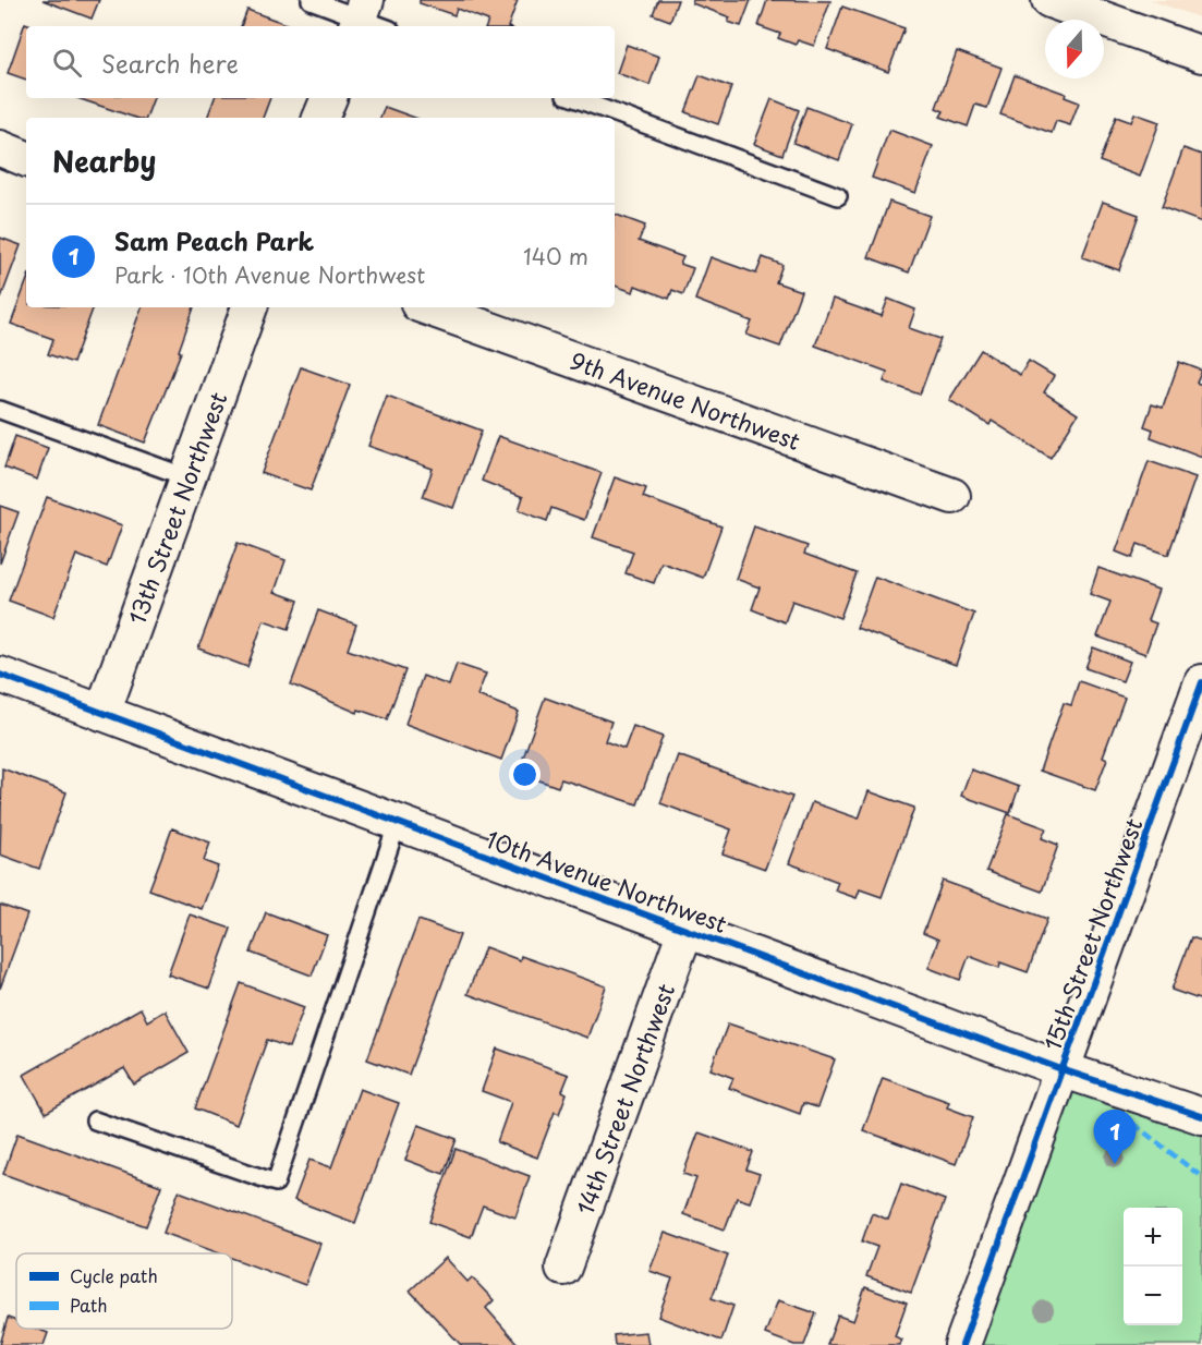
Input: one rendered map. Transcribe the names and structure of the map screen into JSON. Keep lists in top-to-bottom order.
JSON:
{
  "streets": {
    "street": [
      "9th Avenue Northwest",
      "13th Street Northwest",
      "10th Avenue Northwest",
      "15th Street Northwest",
      "14th Street Northwest"
    ]
  },
  "crossings": [
    ["13th Street Northwest", "10th Avenue Northwest"],
    ["10th Avenue Northwest", "15th Street Northwest"],
    ["10th Avenue Northwest", "14th Street Northwest"]
  ],
  "legend": ["Cycle path", "Path"],
  "north": "bottom",
  "page": {
    "search": "Search here",
    "heading": "Nearby",
    "list": [
      {
        "mark": "1",
        "name": "Sam Peach Park",
        "note": "Park · 10th Avenue Northwest",
        "value": "140 m"
      }
    ],
    "pins": "1",
    "map_buttons": ["+", "−"]
  }
}
